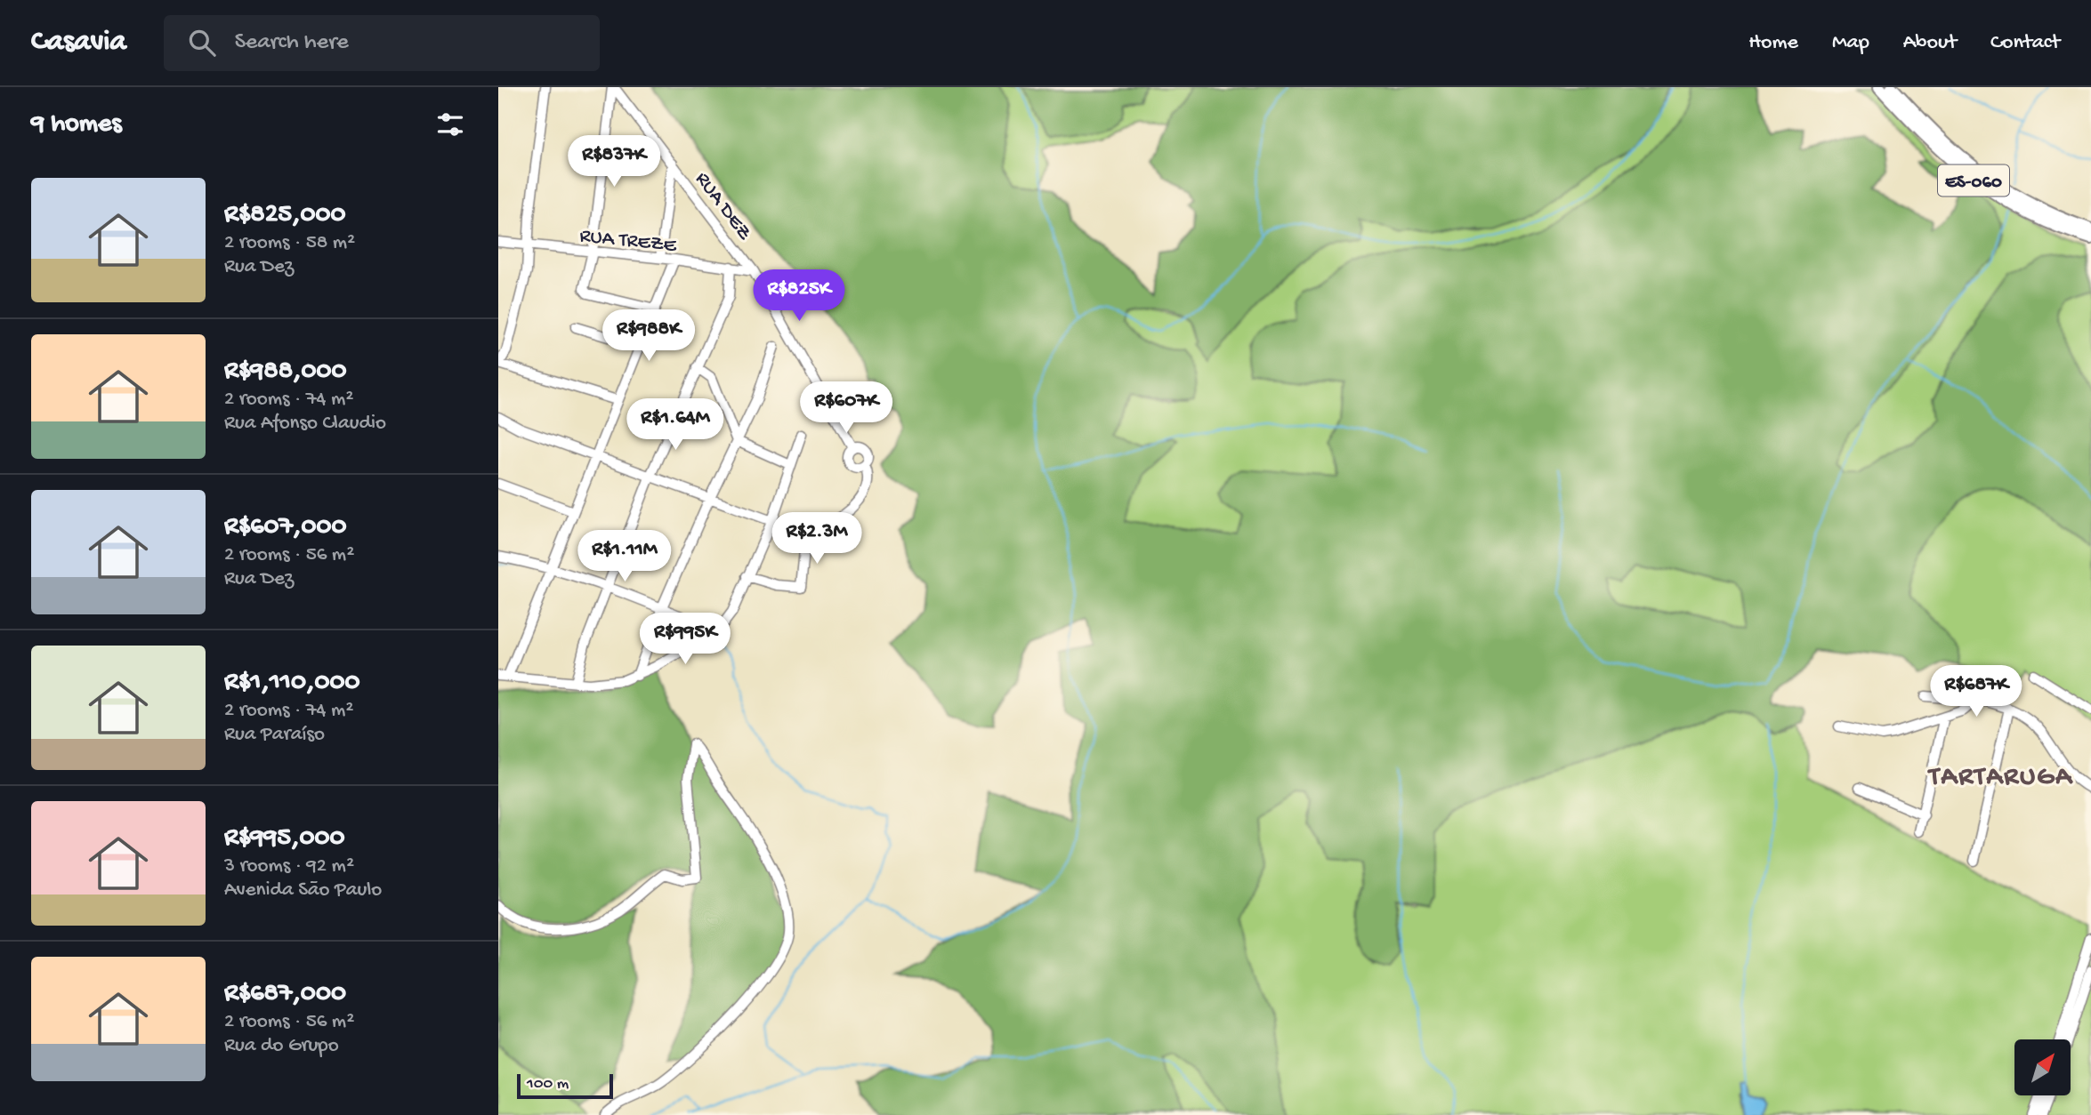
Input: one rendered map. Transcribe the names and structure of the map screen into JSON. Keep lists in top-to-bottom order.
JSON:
{
  "streets": {
    "main road": ["ES-060"],
    "street": ["RUA DEZ", "RUA TREZE"]
  },
  "crossings": [
    ["RUA DEZ", "RUA TREZE"]
  ],
  "districts": ["TARTARUGA"],
  "scale_bar": "100 m",
  "north": "top right",
  "page": {
    "header": "Casavia",
    "search": "Search here",
    "nav": [
      "Home",
      "Map",
      "About",
      "Contact"
    ],
    "heading": "9 homes",
    "price": [
      "R$837K",
      "R$825K",
      "R$988K",
      "R$607K",
      "R$1.64M",
      "R$2.3M",
      "R$1.11M",
      "R$995K",
      "R$687K"
    ],
    "list": [
      {
        "name": "R$825,000",
        "note": "2 rooms · 58 m² · Rua Dez"
      },
      {
        "name": "R$988,000",
        "note": "2 rooms · 74 m² · Rua Afonso Claudio"
      },
      {
        "name": "R$607,000",
        "note": "2 rooms · 56 m² · Rua Dez"
      },
      {
        "name": "R$1,110,000",
        "note": "2 rooms · 74 m² · Rua Paraíso"
      },
      {
        "name": "R$995,000",
        "note": "3 rooms · 92 m² · Avenida São Paulo"
      },
      {
        "name": "R$687,000",
        "note": "2 rooms · 56 m² · Rua do Grupo"
      }
    ],
    "scale": "100 m"
  }
}
